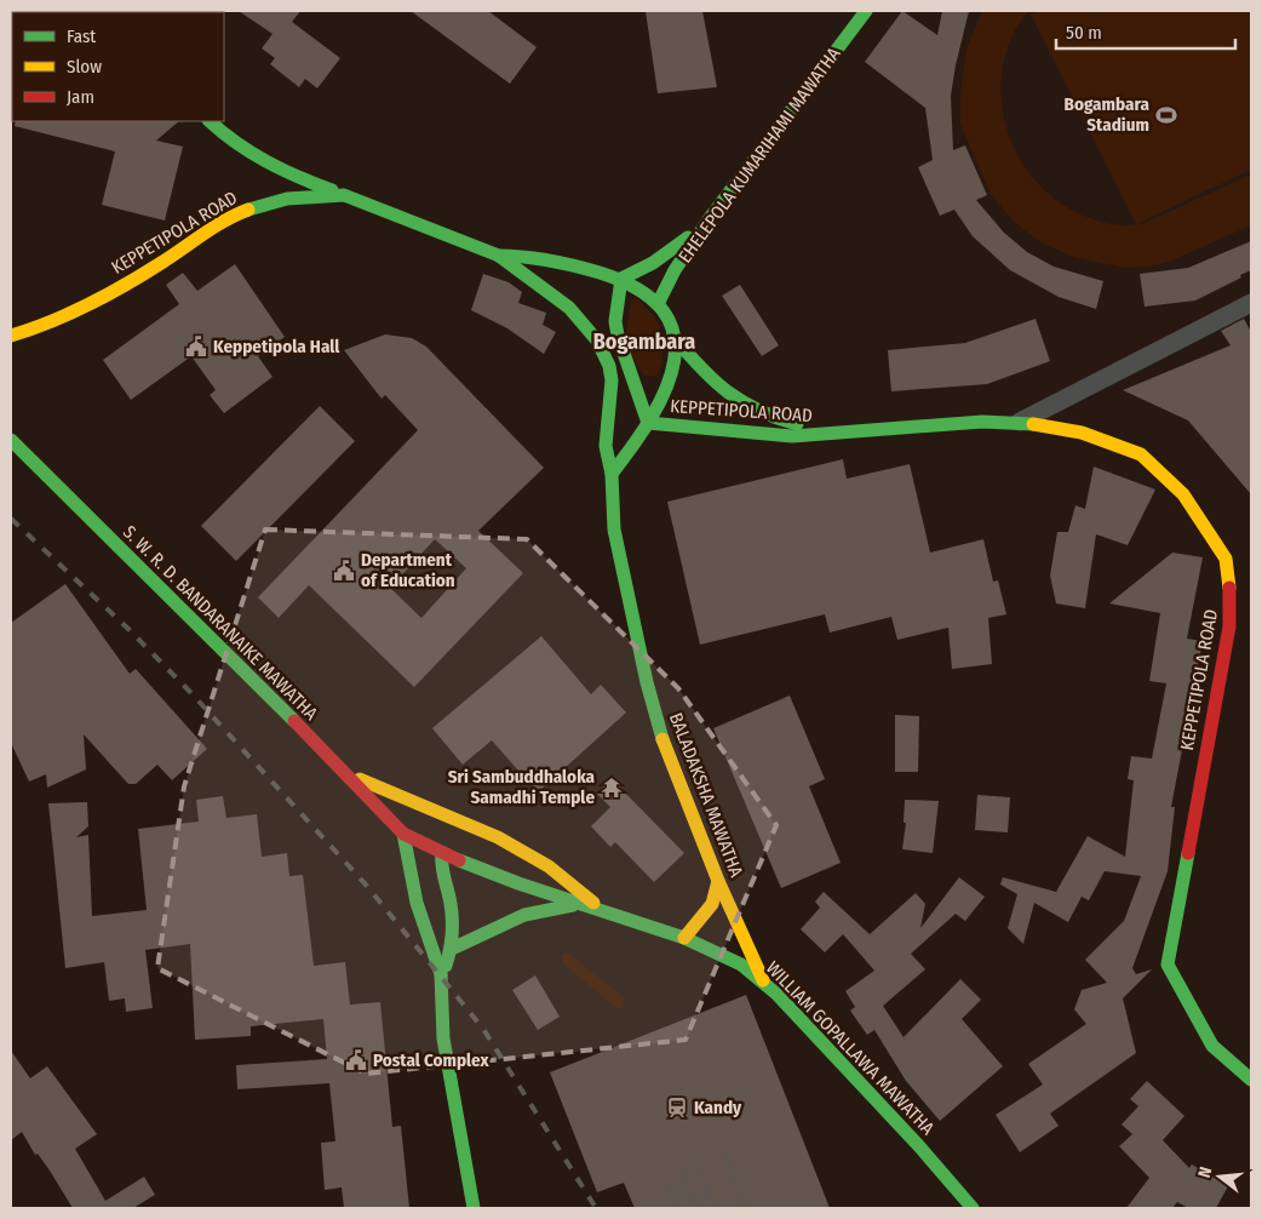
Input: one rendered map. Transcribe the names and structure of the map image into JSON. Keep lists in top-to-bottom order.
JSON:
{
  "streets": {
    "main road": [
      "EHELEPOLA KUMARIHAMI MAWATHA",
      "KEPPETIPOLA ROAD",
      "S. W. R. D. BANDARANAIKE MAWATHA",
      "BALADAKSHA MAWATHA",
      "WILLIAM GOPALLAWA MAWATHA"
    ]
  },
  "crossings": [
    ["EHELEPOLA KUMARIHAMI MAWATHA", "KEPPETIPOLA ROAD"],
    ["KEPPETIPOLA ROAD", "BALADAKSHA MAWATHA"],
    ["S. W. R. D. BANDARANAIKE MAWATHA", "WILLIAM GOPALLAWA MAWATHA"],
    ["BALADAKSHA MAWATHA", "WILLIAM GOPALLAWA MAWATHA"]
  ],
  "districts": ["Bogambara"],
  "places": {
    "sports": ["Bogambara Stadium"],
    "public building": ["Keppetipola Hall", "Department of Education", "Postal Complex"],
    "temple": ["Sri Sambuddhaloka Samadhi Temple"],
    "station": ["Kandy"]
  },
  "legend": ["Fast", "Slow", "Jam"],
  "scale_bar": "50 m",
  "north": "left"
}
